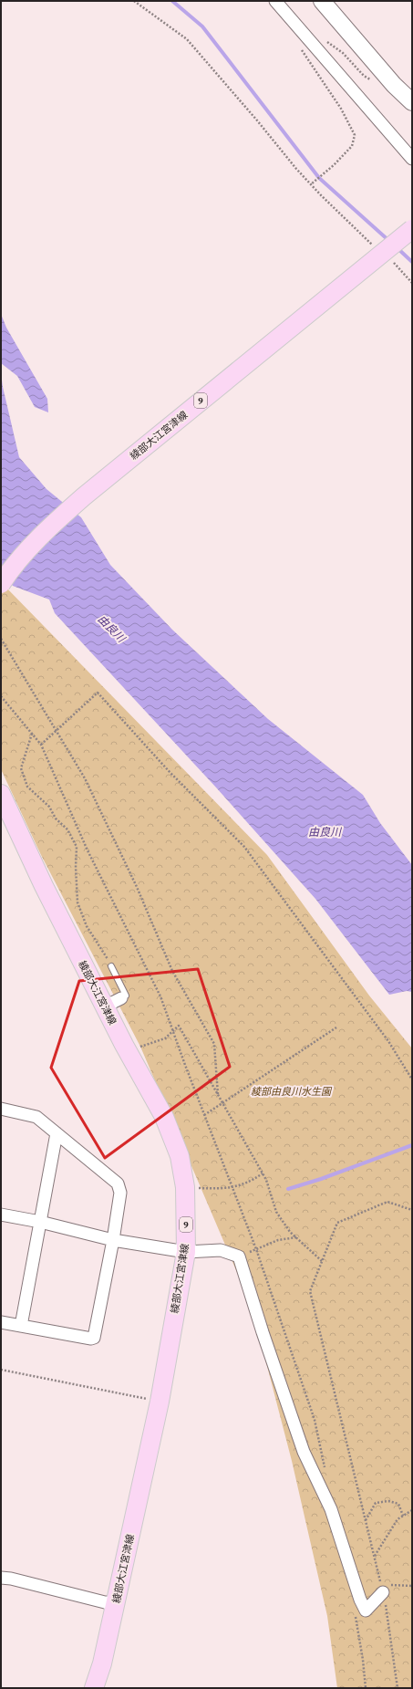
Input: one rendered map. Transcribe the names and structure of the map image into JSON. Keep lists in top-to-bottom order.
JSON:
{
  "streets": {
    "main road": ["9", "綾部大江宮津線"]
  },
  "water": ["由良川"],
  "parks": ["綾部由良川水生園"]
}
